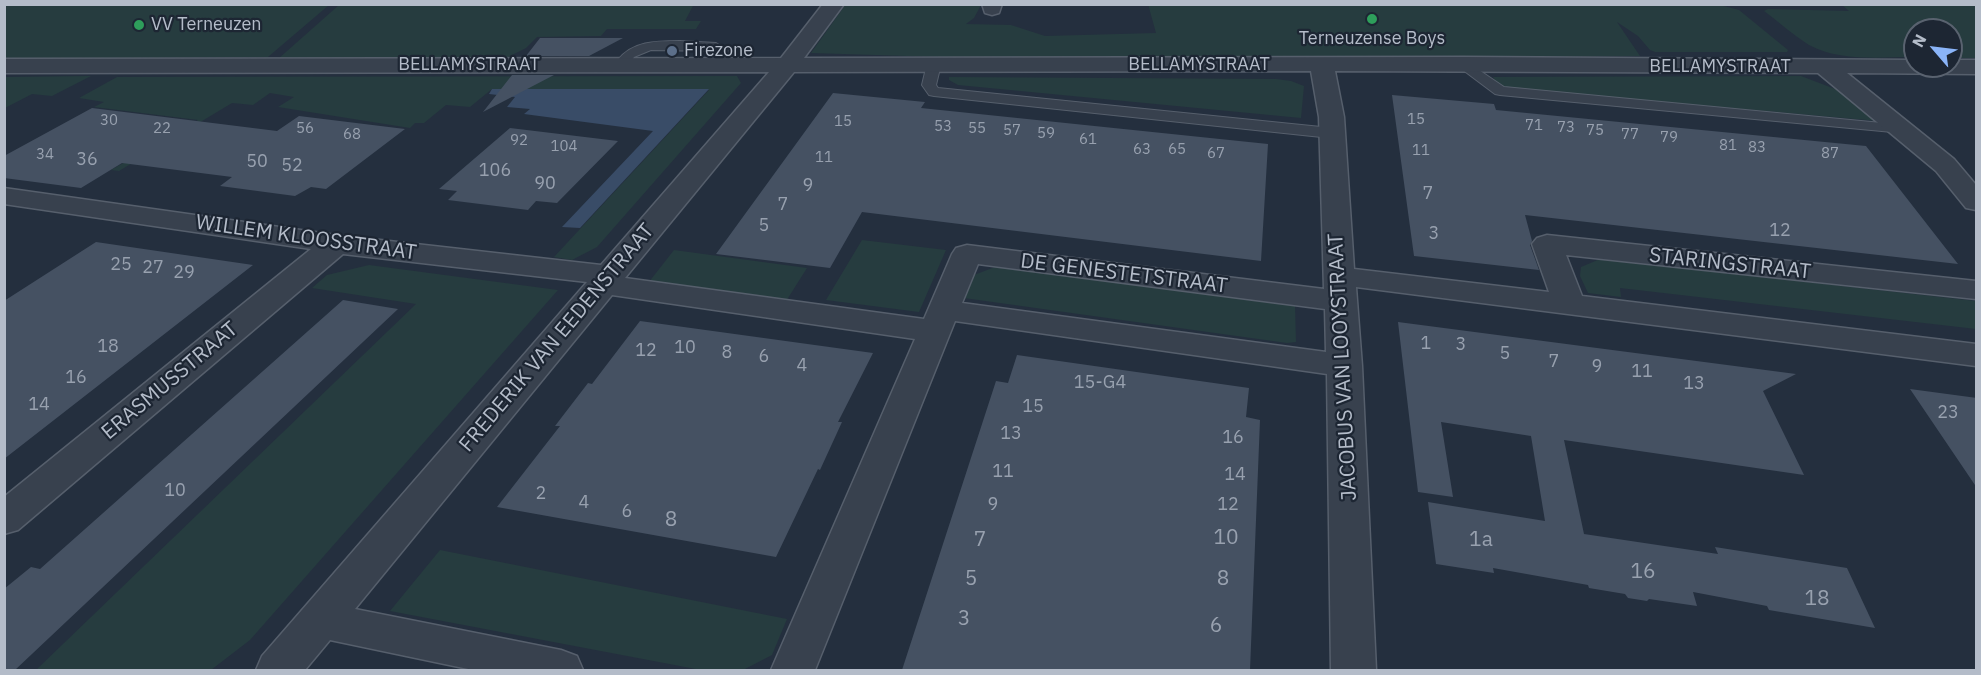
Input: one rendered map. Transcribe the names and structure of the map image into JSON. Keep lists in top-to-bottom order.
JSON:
{
  "streets": {
    "street": [
      "BELLAMYSTRAAT",
      "WILLEM KLOOSSTRAAT",
      "STARINGSTRAAT",
      "DE GENESTETSTRAAT",
      "FREDERIK VAN EEDENSTRAAT",
      "JACOBUS VAN LOOYSTRAAT",
      "ERASMUSSTRAAT"
    ]
  },
  "crossings": [
    ["BELLAMYSTRAAT", "FREDERIK VAN EEDENSTRAAT"],
    ["BELLAMYSTRAAT", "JACOBUS VAN LOOYSTRAAT"],
    ["WILLEM KLOOSSTRAAT", "DE GENESTETSTRAAT"],
    ["WILLEM KLOOSSTRAAT", "FREDERIK VAN EEDENSTRAAT"],
    ["WILLEM KLOOSSTRAAT", "ERASMUSSTRAAT"],
    ["DE GENESTETSTRAAT", "JACOBUS VAN LOOYSTRAAT"]
  ],
  "places": ["Terneuzense Boys", "VV Terneuzen", "Firezone"],
  "house_numbers": [
    "15",
    "30",
    "15",
    "71",
    "53",
    "73",
    "22",
    "56",
    "55",
    "57",
    "75",
    "59",
    "68",
    "77",
    "79",
    "61",
    "92",
    "81",
    "104",
    "83",
    "63",
    "65",
    "11",
    "67",
    "87",
    "34",
    "11",
    "36",
    "50",
    "52",
    "106",
    "90",
    "9",
    "7",
    "7",
    "5",
    "12",
    "3",
    "25",
    "27",
    "29",
    "1",
    "3",
    "18",
    "10",
    "12",
    "8",
    "5",
    "6",
    "7",
    "4",
    "9",
    "11",
    "16",
    "15-G4",
    "13",
    "14",
    "15",
    "23",
    "13",
    "16",
    "11",
    "14",
    "10",
    "2",
    "4",
    "9",
    "12",
    "6",
    "8",
    "10",
    "7",
    "1a",
    "16",
    "5",
    "8",
    "18",
    "3",
    "6"
  ],
  "north": "top left"
}
